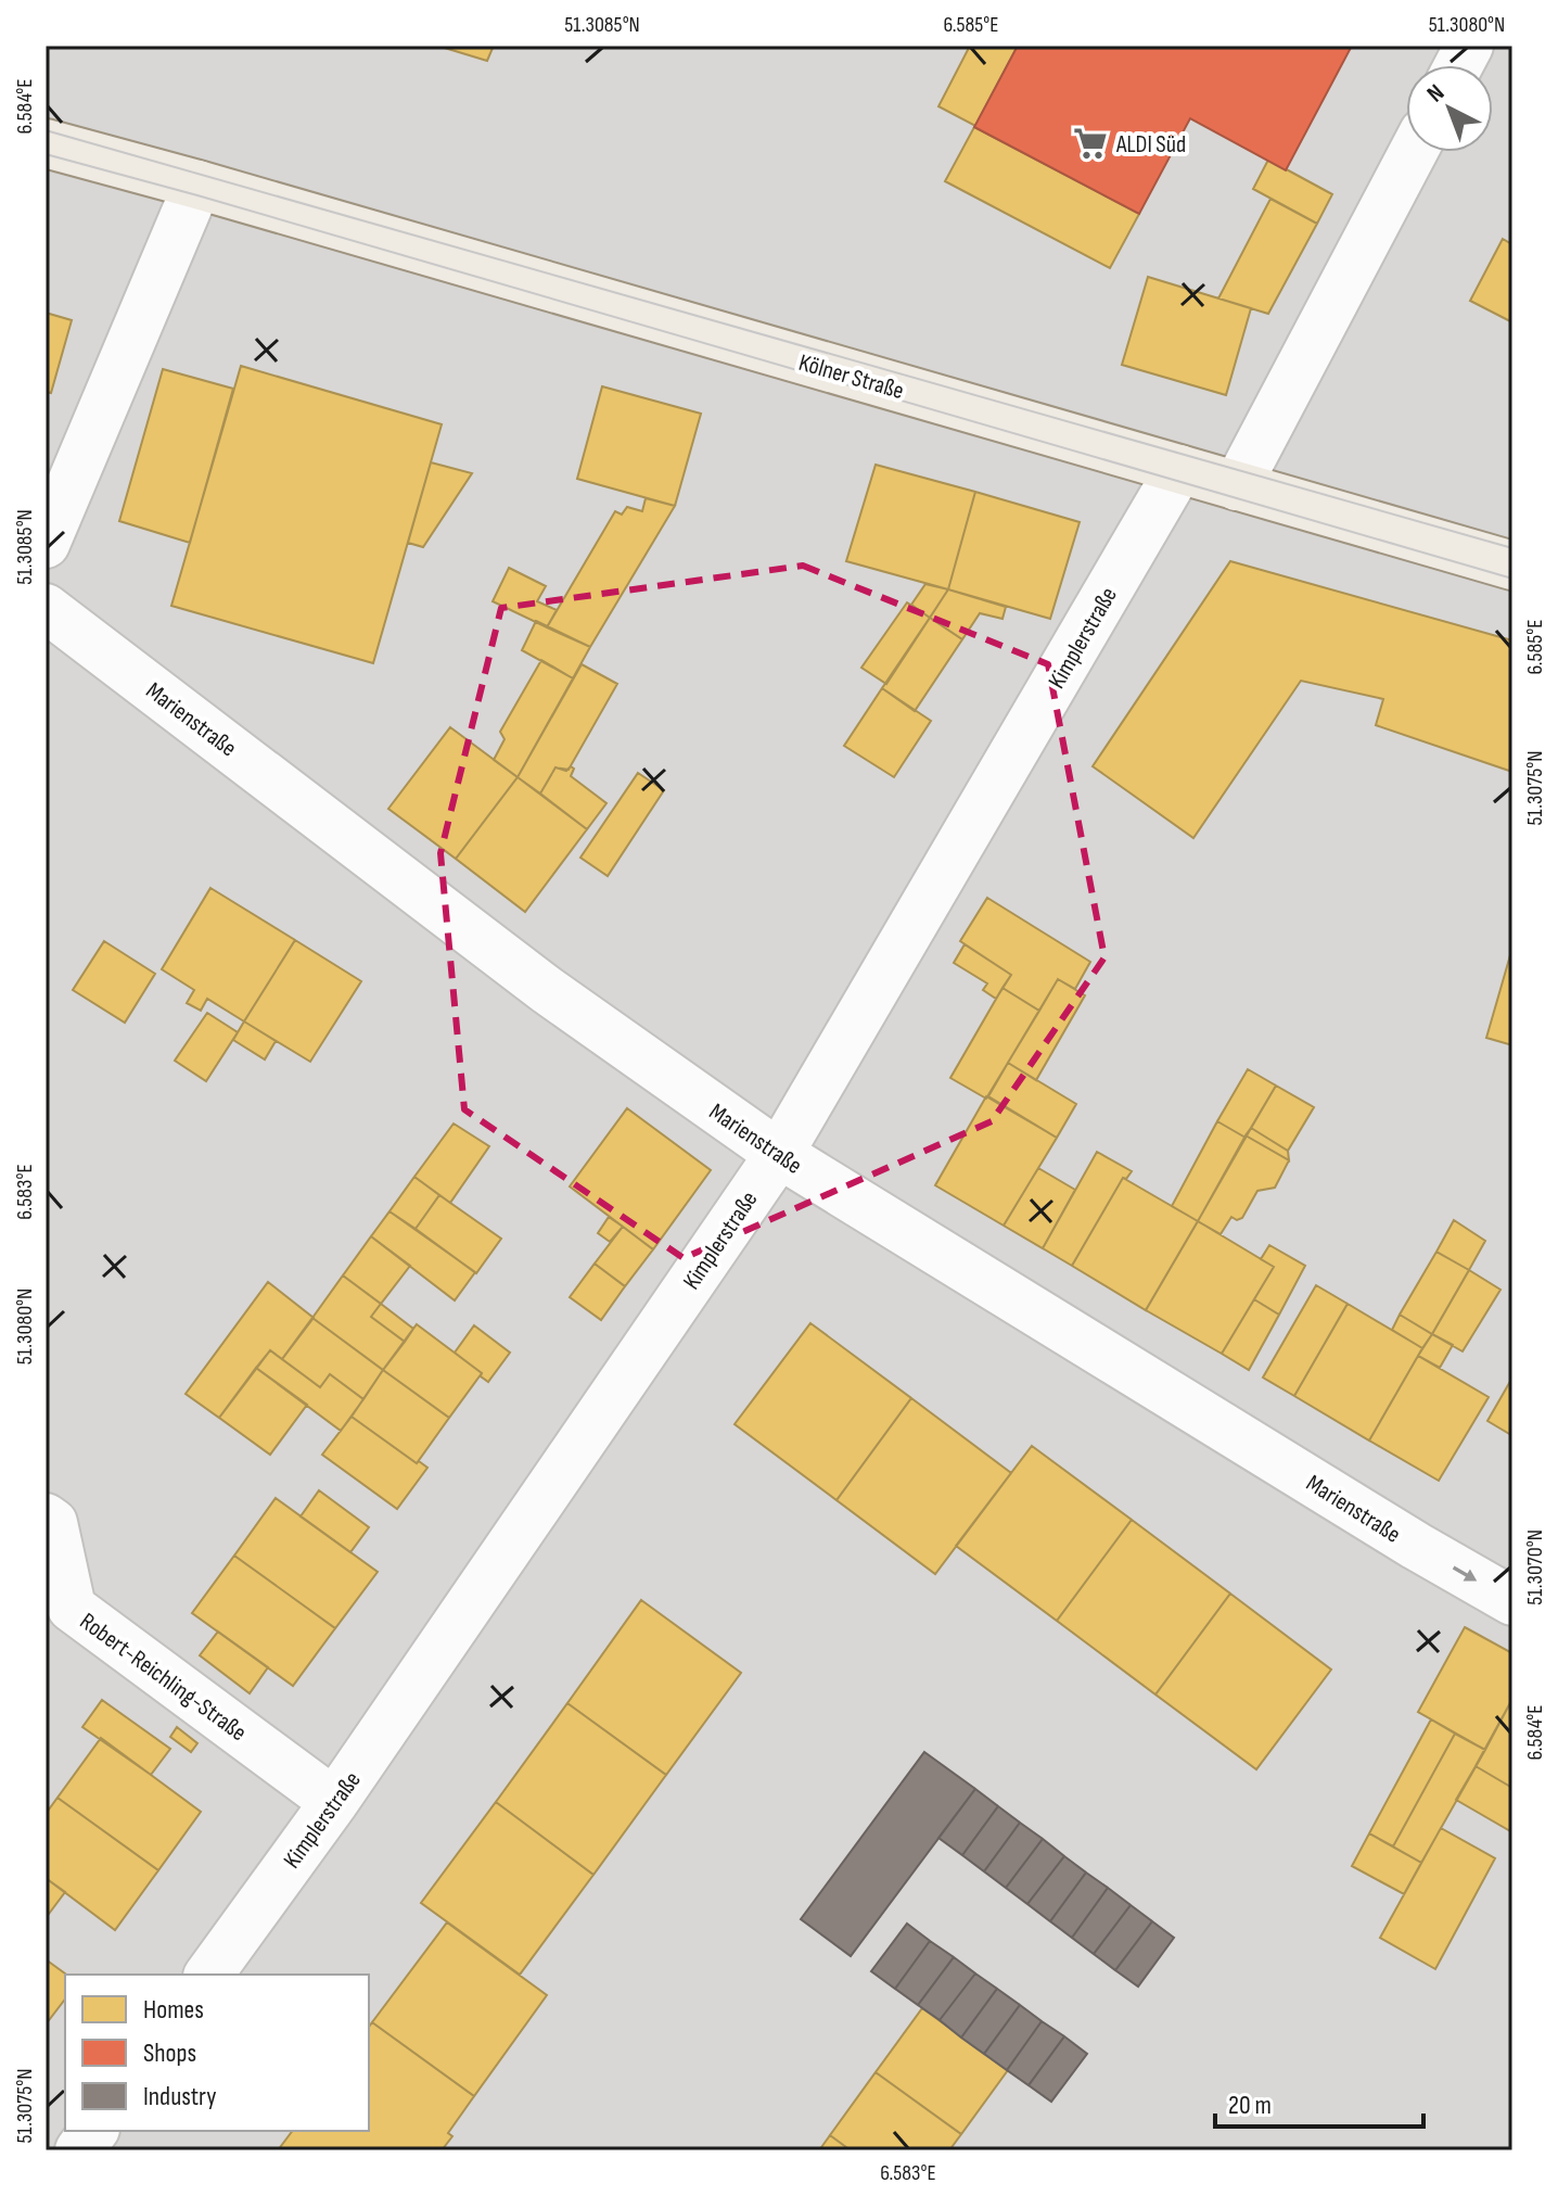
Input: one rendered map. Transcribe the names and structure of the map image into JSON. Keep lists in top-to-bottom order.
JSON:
{
  "streets": {
    "main road": ["Kölner Straße"],
    "street": ["Kimplerstraße", "Marienstraße", "Robert-Reichling-Straße"]
  },
  "crossings": [
    ["Kölner Straße", "Kimplerstraße"],
    ["Kimplerstraße", "Marienstraße"],
    ["Kimplerstraße", "Robert-Reichling-Straße"]
  ],
  "one_way": ["Marienstraße"],
  "places": {
    "supermarket": ["ALDI Süd"]
  },
  "legend": ["Homes", "Shops", "Industry"],
  "scale_bar": "20 m",
  "north": "top left",
  "coordinates": [
    "51.3085°N",
    "6.585°E",
    "51.3080°N",
    "6.584°E",
    "51.3075°N",
    "6.583°E",
    "51.3070°N"
  ]
}
